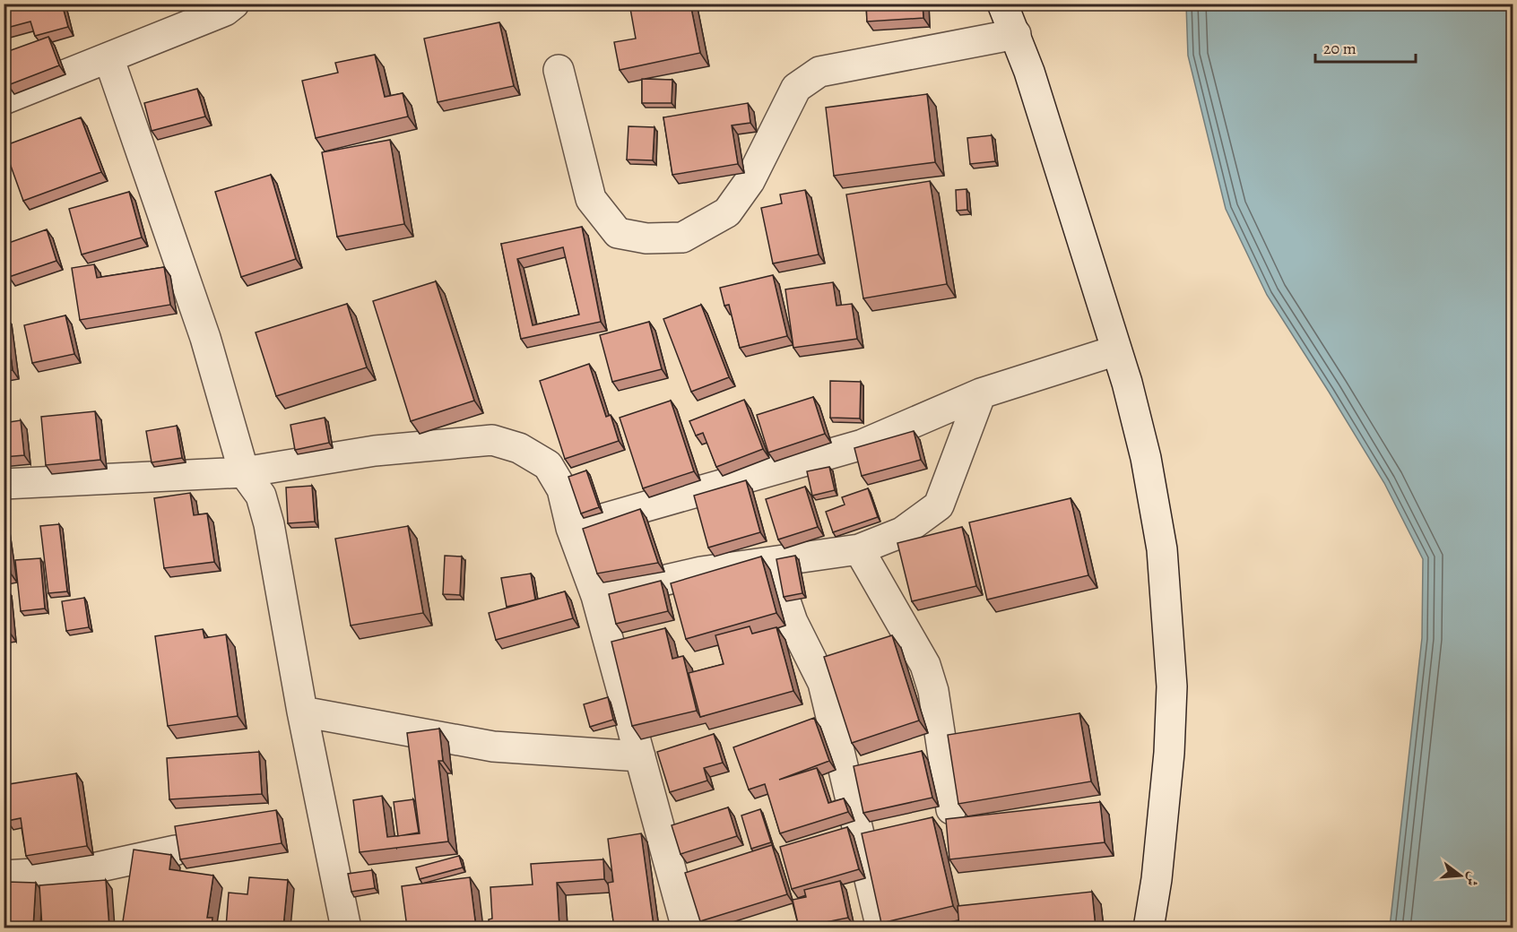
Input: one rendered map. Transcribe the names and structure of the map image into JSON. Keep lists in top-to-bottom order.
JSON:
{
  "scale_bar": "20 m",
  "north": "right"
}
